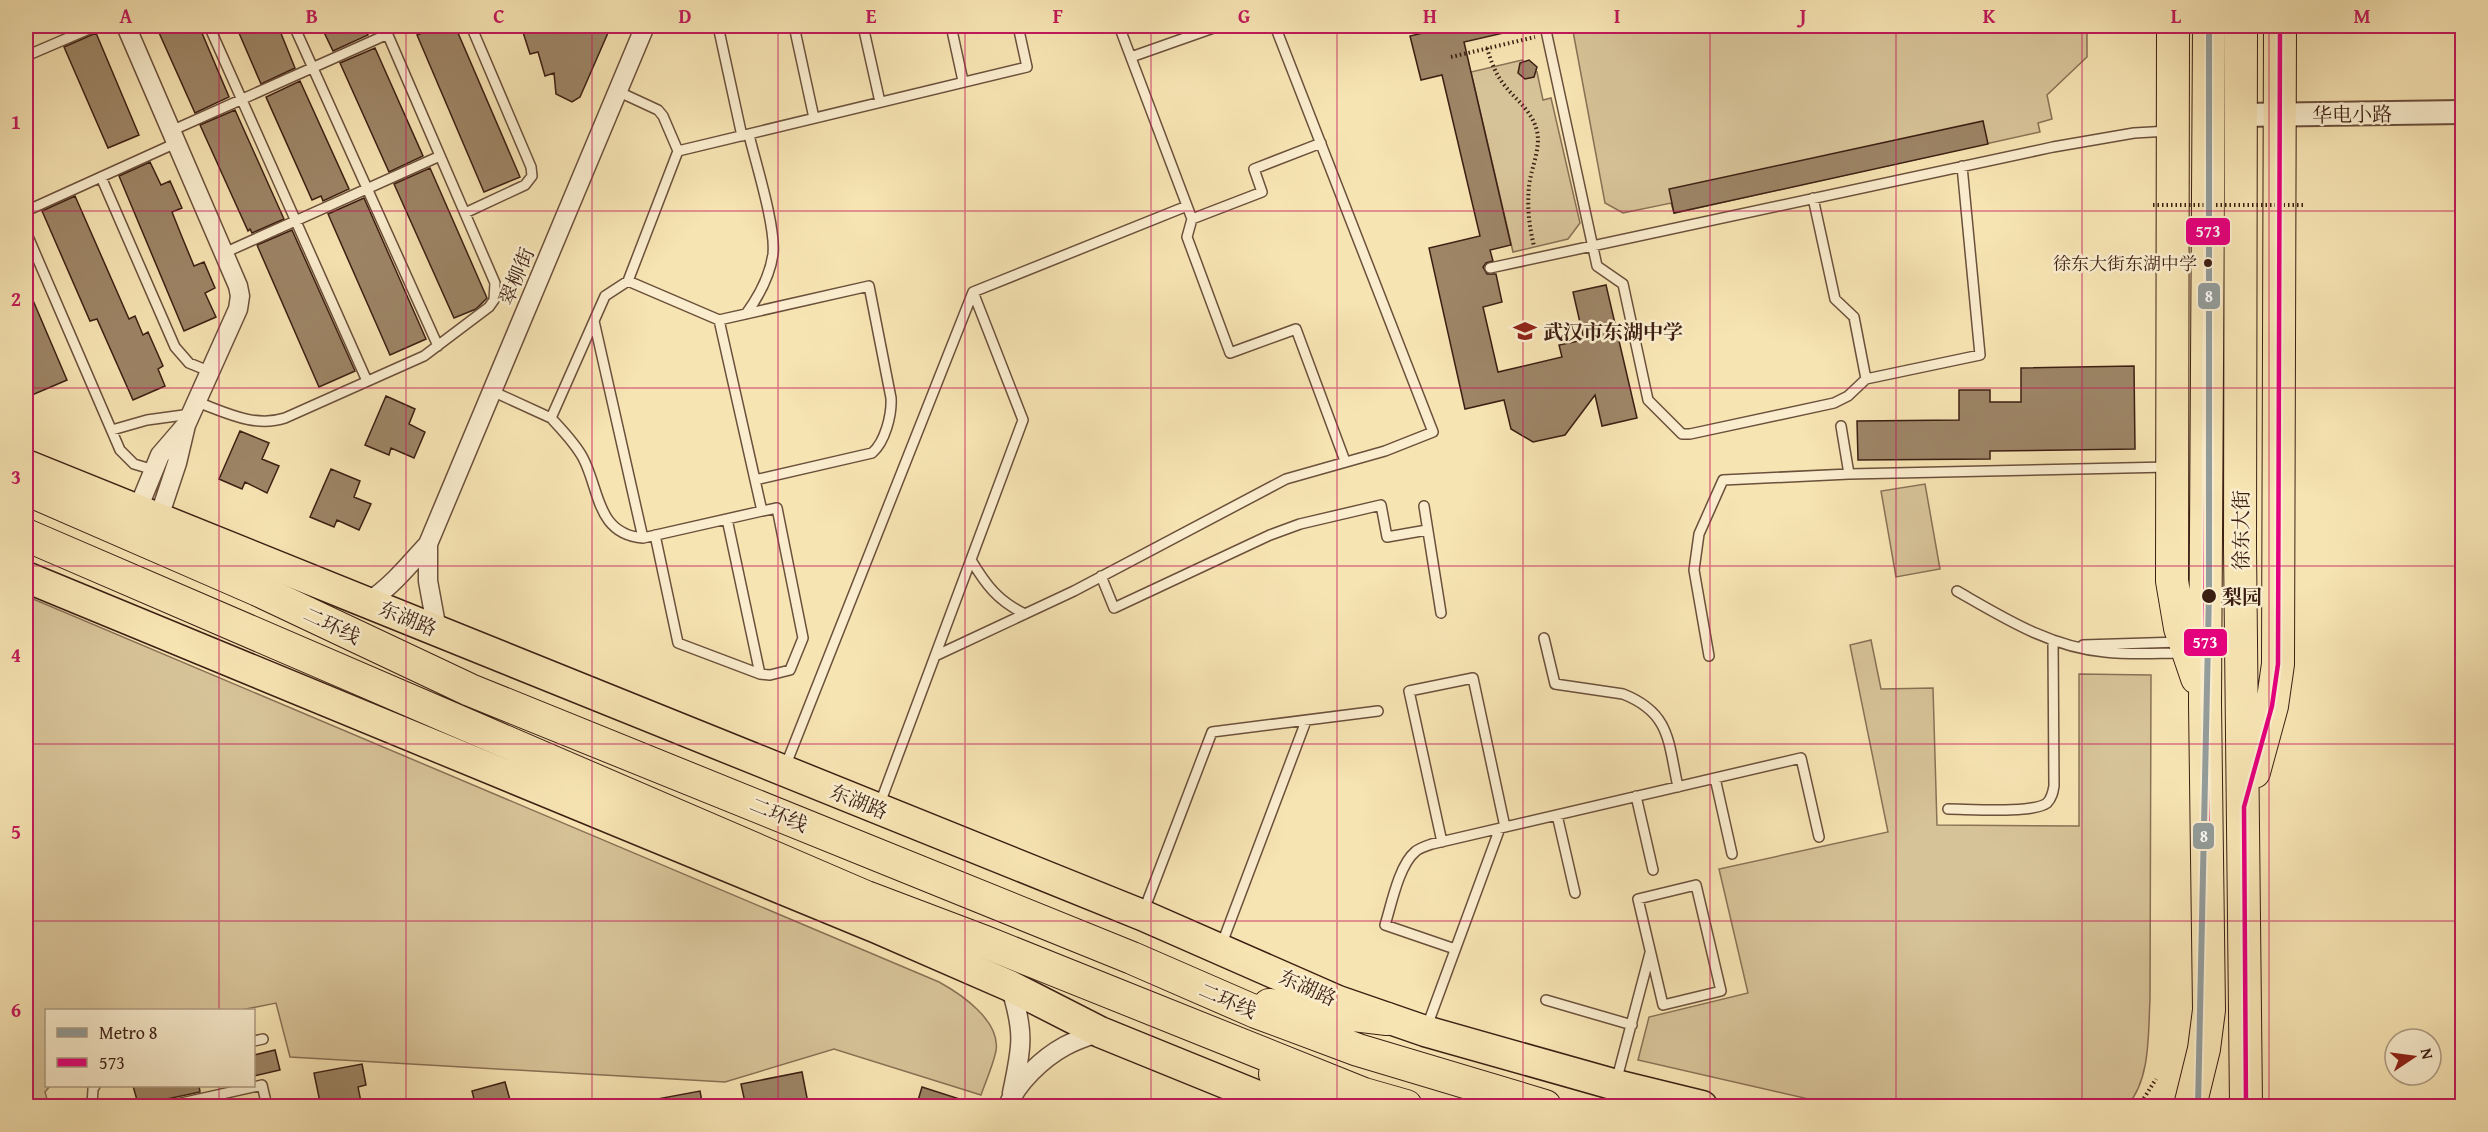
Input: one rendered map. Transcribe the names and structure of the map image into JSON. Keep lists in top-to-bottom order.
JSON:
{
  "streets": {
    "highway": ["徐东大街", "二环线"],
    "main road": ["东湖路"],
    "street": ["华电小路", "翠柳街"]
  },
  "crossings": [
    ["华电小路", "徐东大街"]
  ],
  "places": {
    "other": ["徐东大街东湖中学", "梨园"],
    "school or university": ["武汉市东湖中学"]
  },
  "lines": ["metro line 8", "transit line 573"],
  "legend": ["Metro 8", "573"],
  "north": "right",
  "grid": {
    "columns": [
      "A",
      "B",
      "C",
      "D",
      "E",
      "F",
      "G",
      "H",
      "I",
      "J",
      "K",
      "L",
      "M"
    ],
    "rows": [
      "1",
      "2",
      "3",
      "4",
      "5",
      "6"
    ]
  }
}
